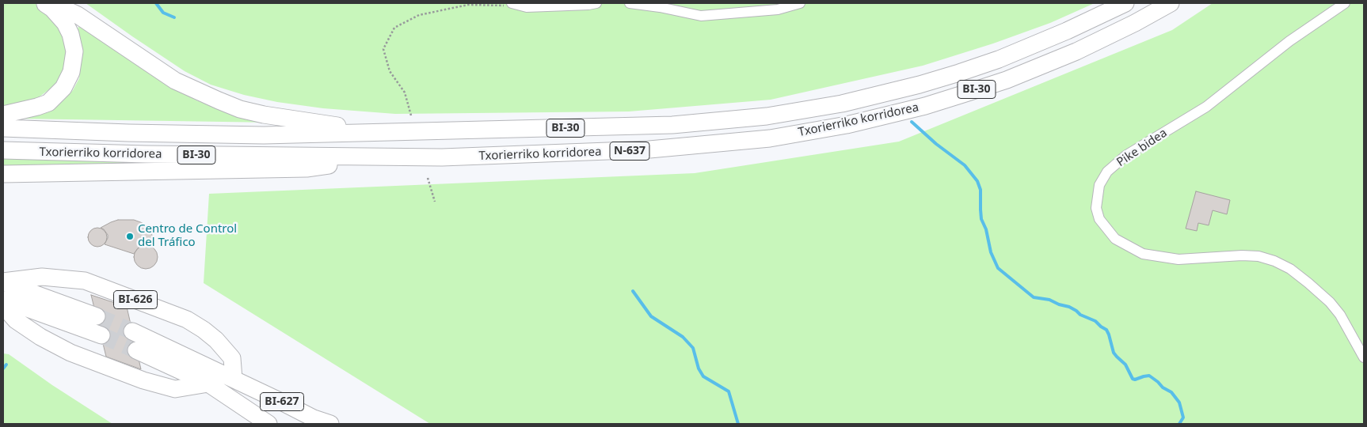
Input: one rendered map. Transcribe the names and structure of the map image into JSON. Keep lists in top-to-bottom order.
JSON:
{
  "streets": {
    "highway": [
      "BI-30",
      "Txorierriko korridorea",
      "N-637",
      "BI-626",
      "BI-627"
    ],
    "street": ["Pike bidea"]
  },
  "crossings": [
    ["BI-626", "BI-627"]
  ],
  "places": ["Centro de Control del Tráfico"]
}
